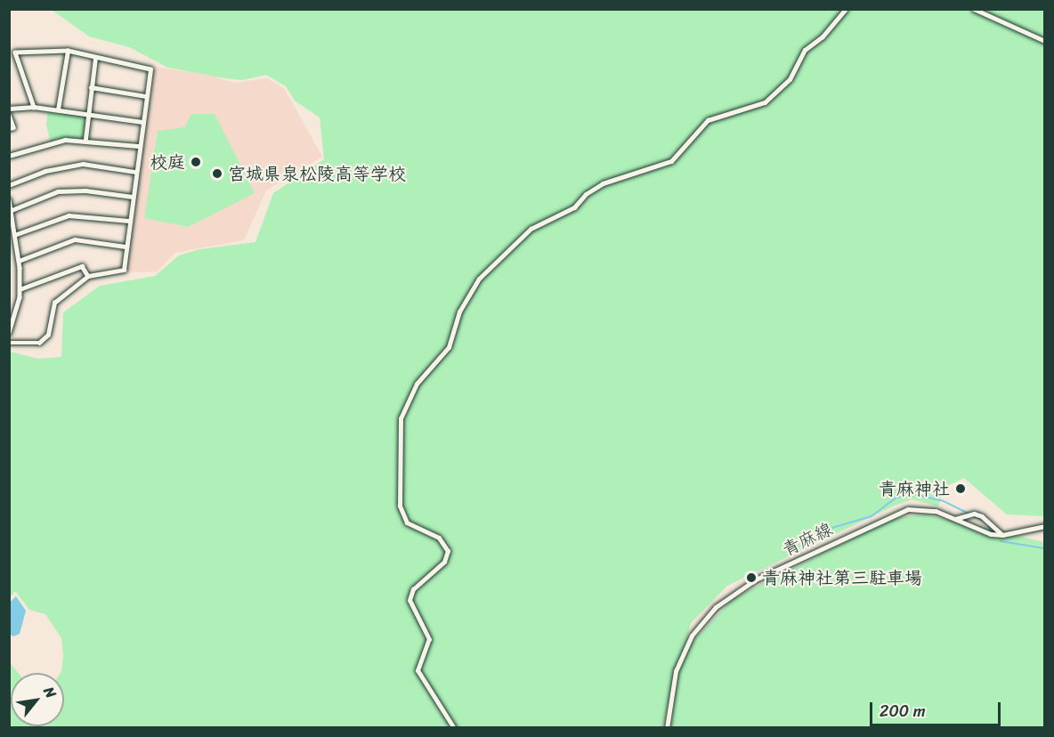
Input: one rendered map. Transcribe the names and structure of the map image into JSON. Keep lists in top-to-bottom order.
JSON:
{
  "streets": {
    "street": ["青麻線"]
  },
  "places": [
    "校庭",
    "宮城県泉松陵高等学校",
    "青麻神社",
    "青麻神社第三駐車場"
  ],
  "scale_bar": "200 m",
  "north": "top right"
}
